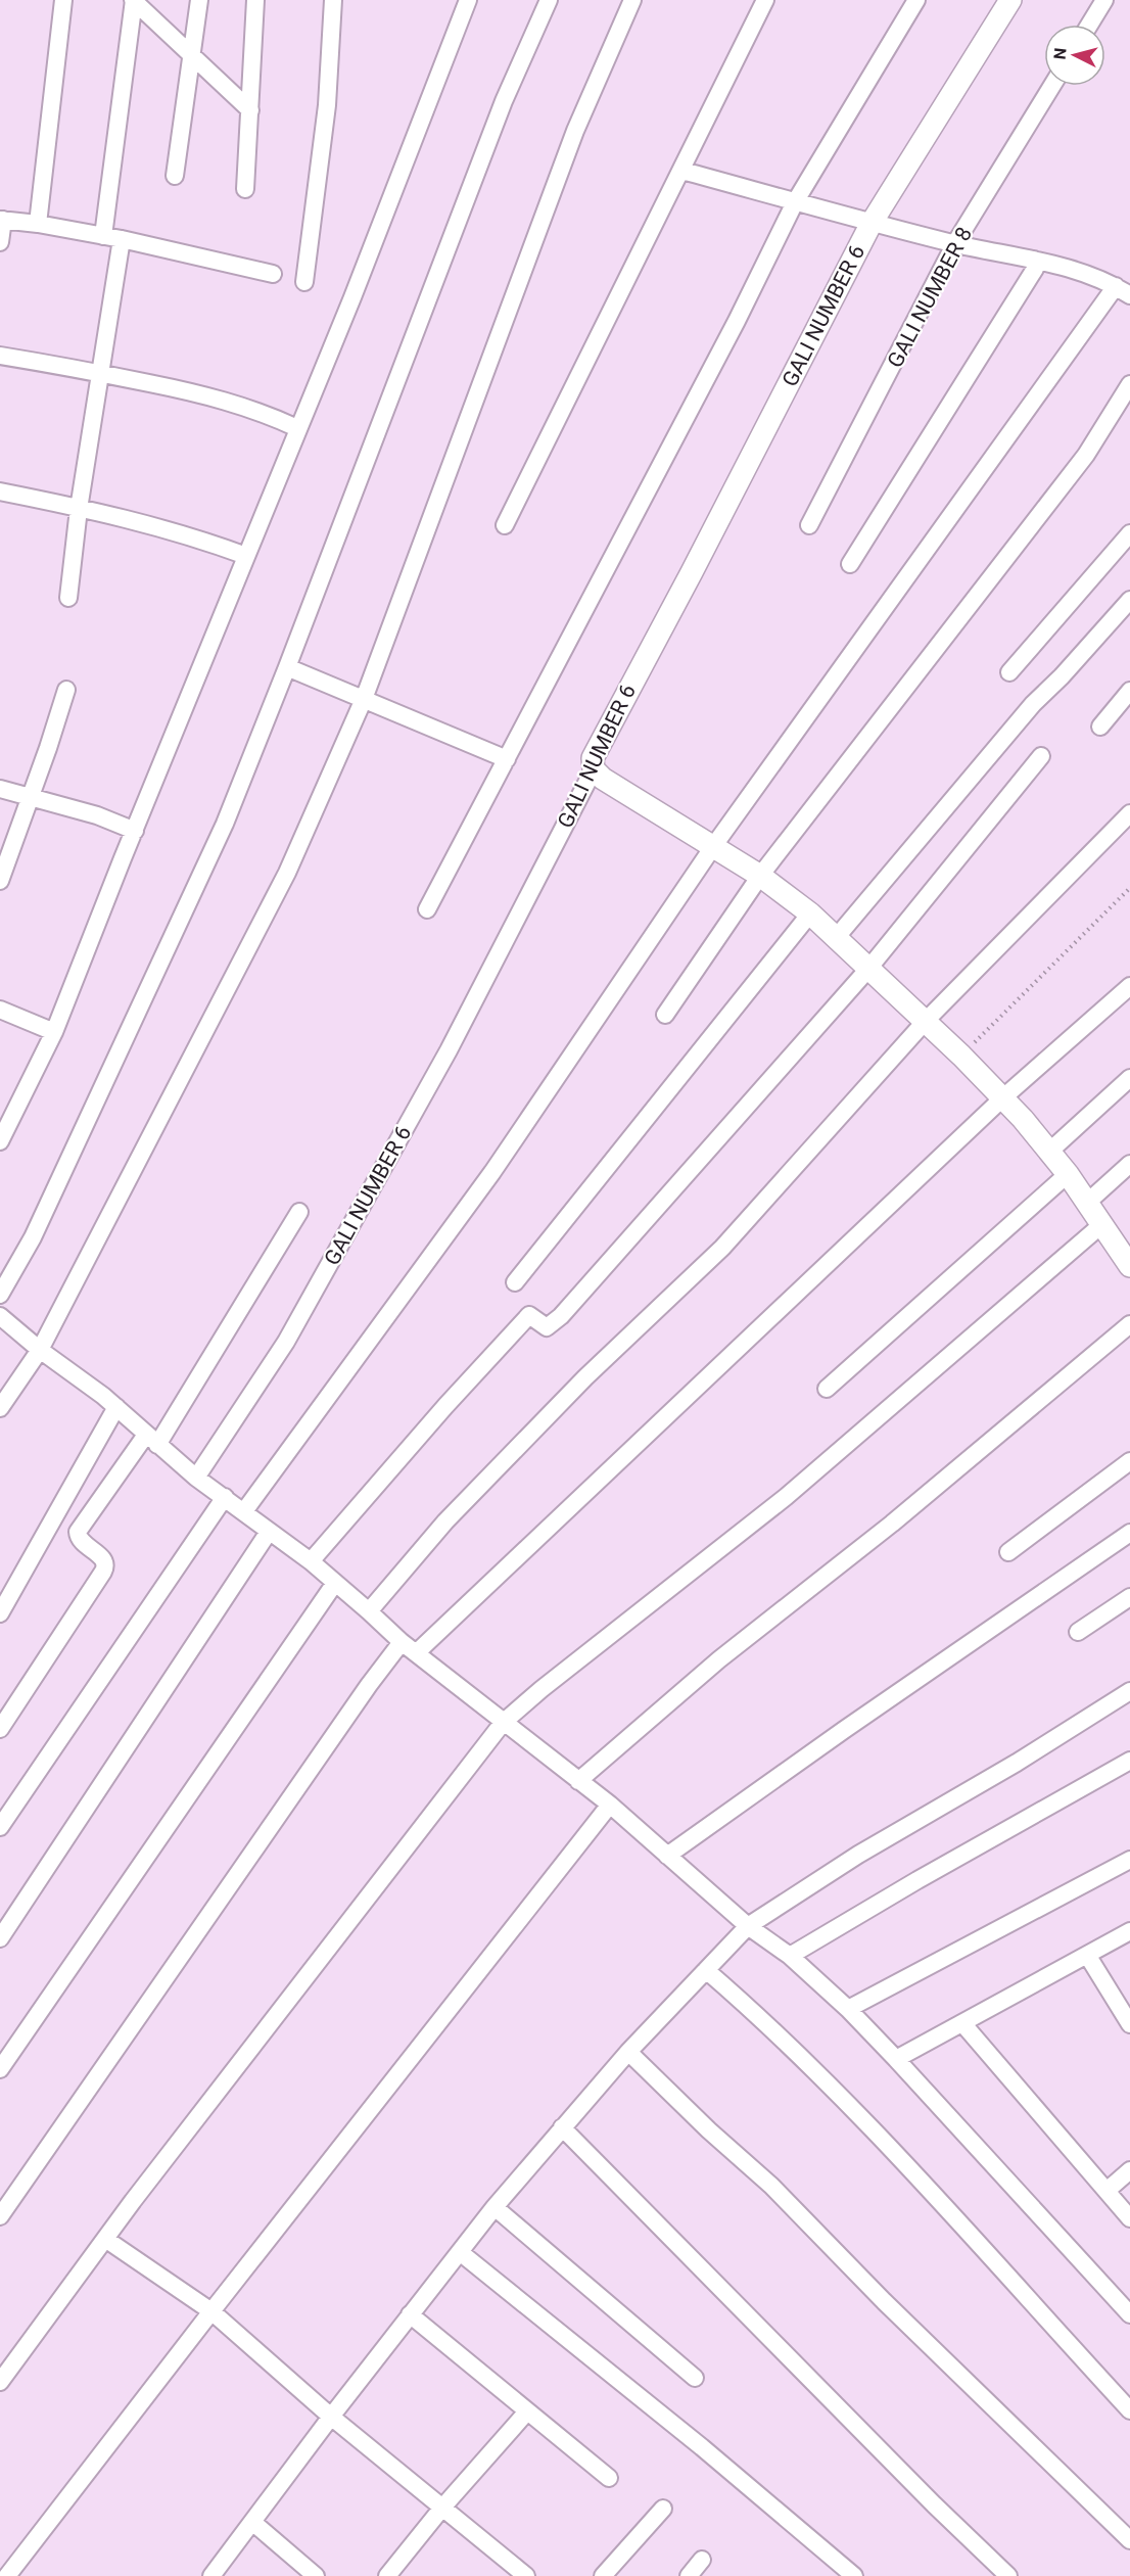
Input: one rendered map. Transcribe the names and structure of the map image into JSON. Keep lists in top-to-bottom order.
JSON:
{
  "streets": {
    "street": ["GALI NUMBER 8", "GALI NUMBER 6"]
  },
  "north": "left"
}
